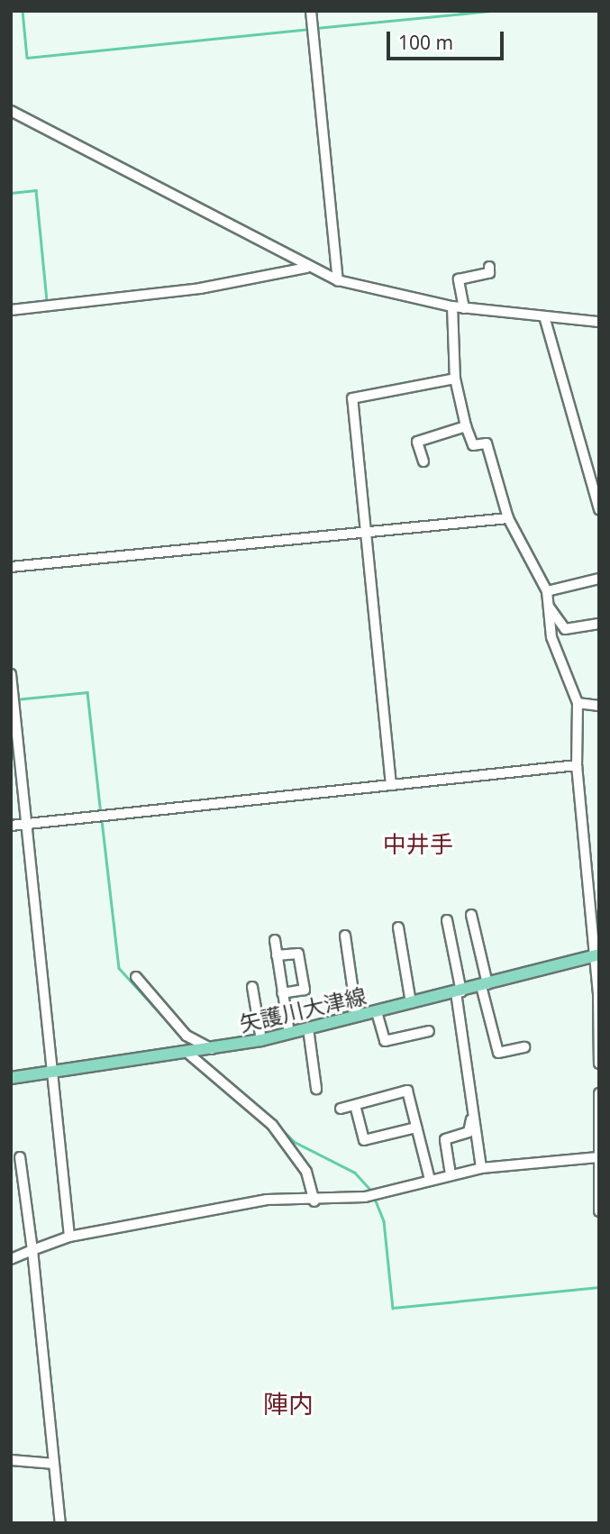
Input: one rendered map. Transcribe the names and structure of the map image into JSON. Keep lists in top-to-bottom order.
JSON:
{
  "streets": {
    "main road": ["矢護川大津線"]
  },
  "districts": ["中井手", "陣内"],
  "scale_bar": "100 m"
}
